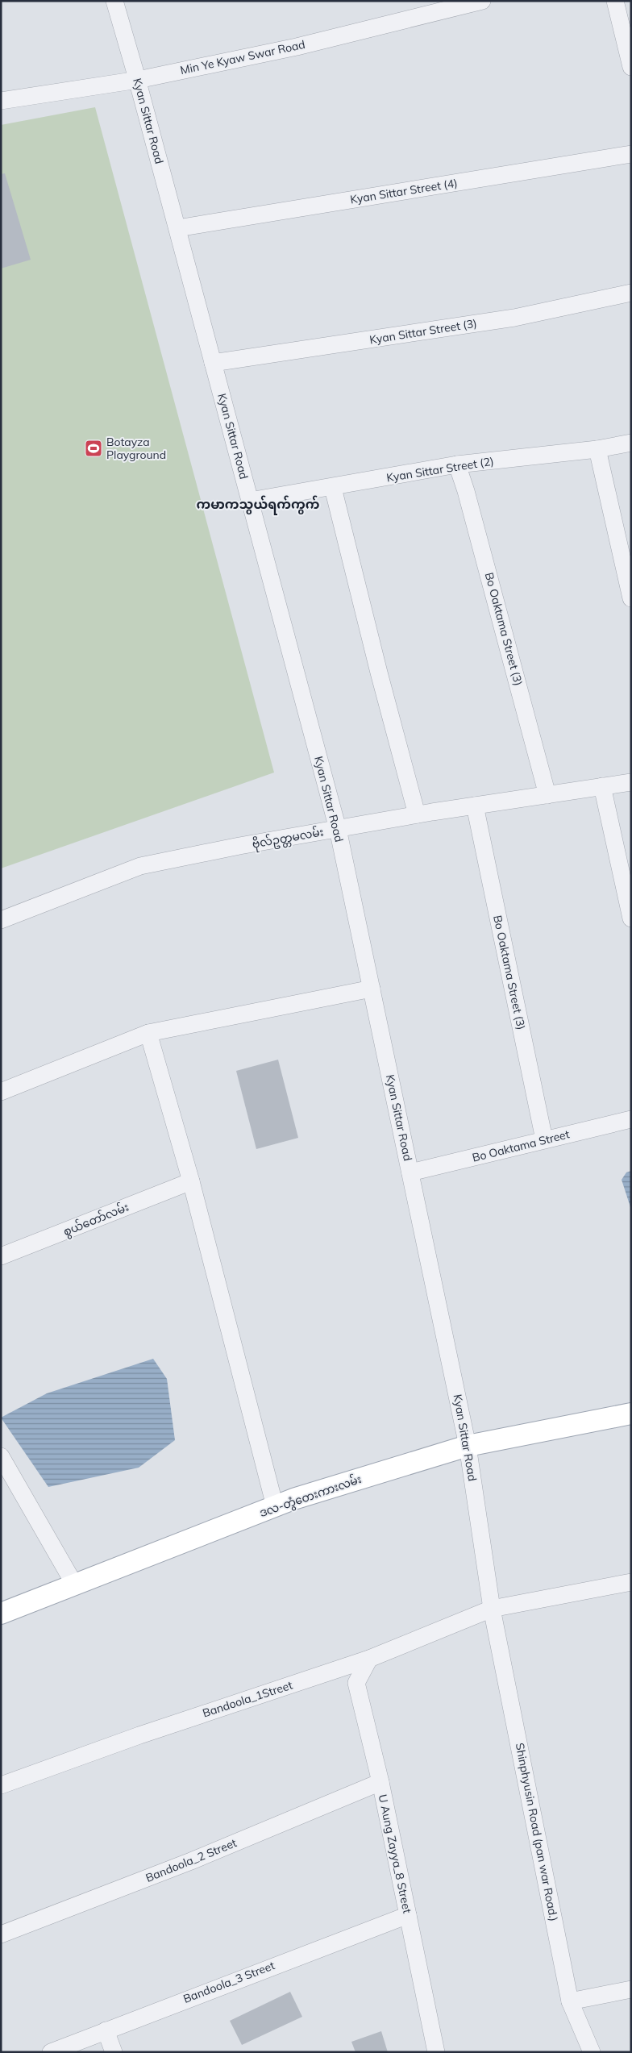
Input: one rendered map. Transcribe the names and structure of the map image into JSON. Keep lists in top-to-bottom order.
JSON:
{
  "streets": {
    "main road": ["ဒလ-တွံတေးကားလမ်း"],
    "street": [
      "Min Ye Kyaw Swar Road",
      "Kyan Sittar Road",
      "Kyan Sittar Street (4)",
      "Kyan Sittar Street (3)",
      "Kyan Sittar Street (2)",
      "Bo Oaktama Street (3)",
      "ဗိုလ်ဥတ္တမလမ်း",
      "Bo Oaktama Street",
      "စွယ်တော်လမ်း",
      "Bandoola_1Street",
      "Shinphyusin Road (pan war Road.)",
      "U Aung Zayya_8 Street",
      "Bandoola_2 Street",
      "Bandoola_3 Street"
    ]
  },
  "crossings": [
    ["Min Ye Kyaw Swar Road", "Kyan Sittar Road"],
    ["Kyan Sittar Road", "Kyan Sittar Street (4)"],
    ["Kyan Sittar Road", "Kyan Sittar Street (3)"],
    ["Kyan Sittar Road", "Kyan Sittar Street (2)"],
    ["Kyan Sittar Road", "ဗိုလ်ဥတ္တမလမ်း"],
    ["Kyan Sittar Road", "Bo Oaktama Street"],
    ["Kyan Sittar Road", "ဒလ-တွံတေးကားလမ်း"],
    ["Kyan Sittar Road", "Bandoola_1Street"],
    ["Kyan Sittar Road", "Shinphyusin Road (pan war Road.)"],
    ["Kyan Sittar Street (2)", "Bo Oaktama Street (3)"],
    ["Bo Oaktama Street (3)", "ဗိုလ်ဥတ္တမလမ်း"],
    ["Bo Oaktama Street (3)", "Bo Oaktama Street"],
    ["Bandoola_1Street", "Shinphyusin Road (pan war Road.)"],
    ["Bandoola_1Street", "U Aung Zayya_8 Street"],
    ["U Aung Zayya_8 Street", "Bandoola_2 Street"],
    ["U Aung Zayya_8 Street", "Bandoola_3 Street"]
  ],
  "districts": ["ကမာကသွယ်ရက်ကွက်"],
  "places": {
    "sports": ["Botayza Playground"]
  }
}
